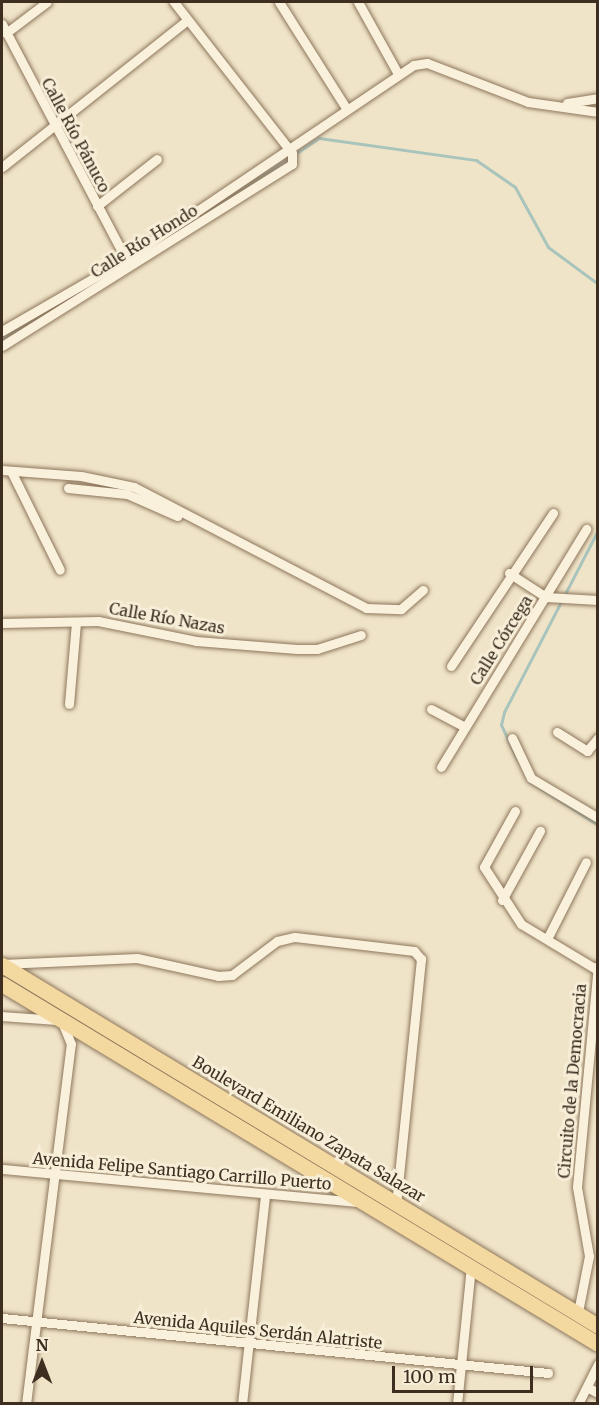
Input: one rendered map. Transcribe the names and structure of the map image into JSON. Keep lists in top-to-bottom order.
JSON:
{
  "streets": {
    "main road": ["Boulevard Emiliano Zapata Salazar"],
    "street": [
      "Calle Río Pánuco",
      "Calle Río Hondo",
      "Calle Río Nazas",
      "Calle Córcega",
      "Circuito de la Democracia",
      "Avenida Felipe Santiago Carrillo Puerto",
      "Avenida Aquiles Serdán Alatriste"
    ]
  },
  "crossings": [
    ["Calle Río Pánuco", "Calle Río Hondo"],
    ["Circuito de la Democracia", "Boulevard Emiliano Zapata Salazar"]
  ],
  "scale_bar": "100 m",
  "north": "top"
}
